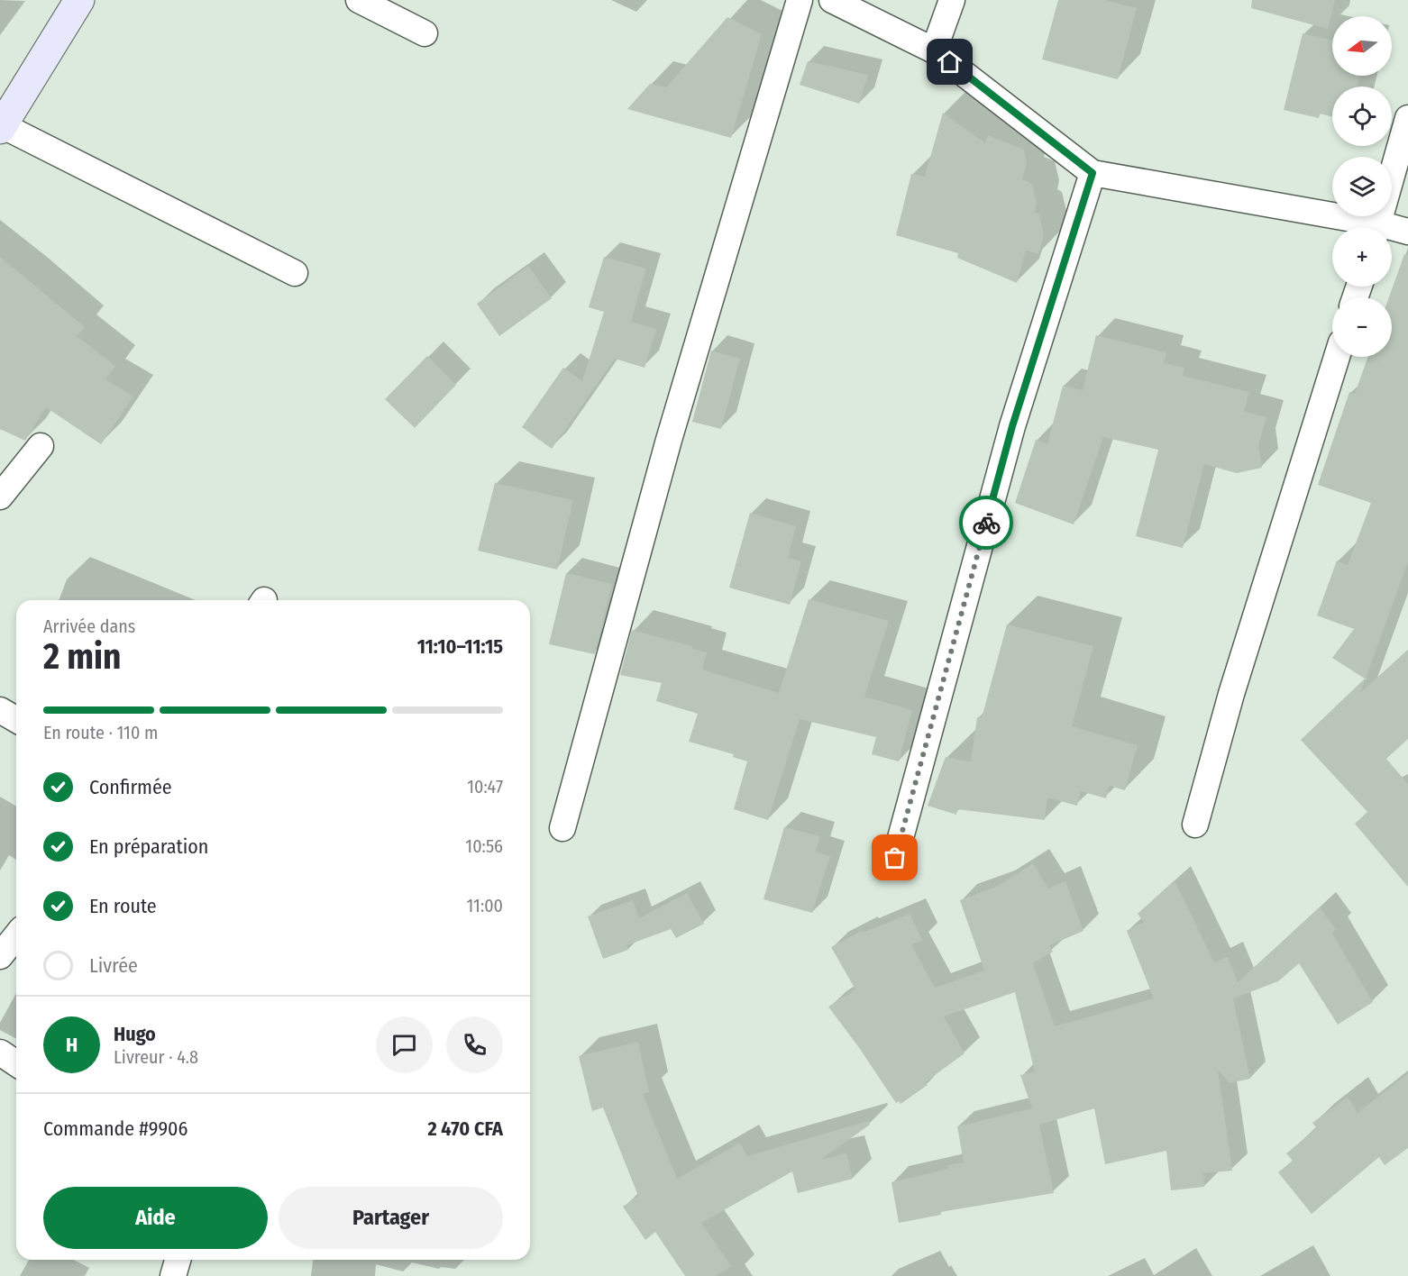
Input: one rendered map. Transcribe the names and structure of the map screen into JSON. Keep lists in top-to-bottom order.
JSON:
{
  "north": "left",
  "page": {
    "map_buttons": ["+", "−"],
    "heading": ["2 min", "Arrivée dans", "11:10–11:15"],
    "panel": [
      "Hugo",
      "Livreur · 4.8",
      "Commande #9906",
      "2 470 CFA"
    ],
    "bar": "En route · 110 m",
    "list": [
      ["Confirmée", "10:47"],
      ["En préparation", "10:56"],
      ["En route", "11:00"],
      "Livrée"
    ],
    "round": "H",
    "buttons": ["Aide", "Partager"]
  }
}
